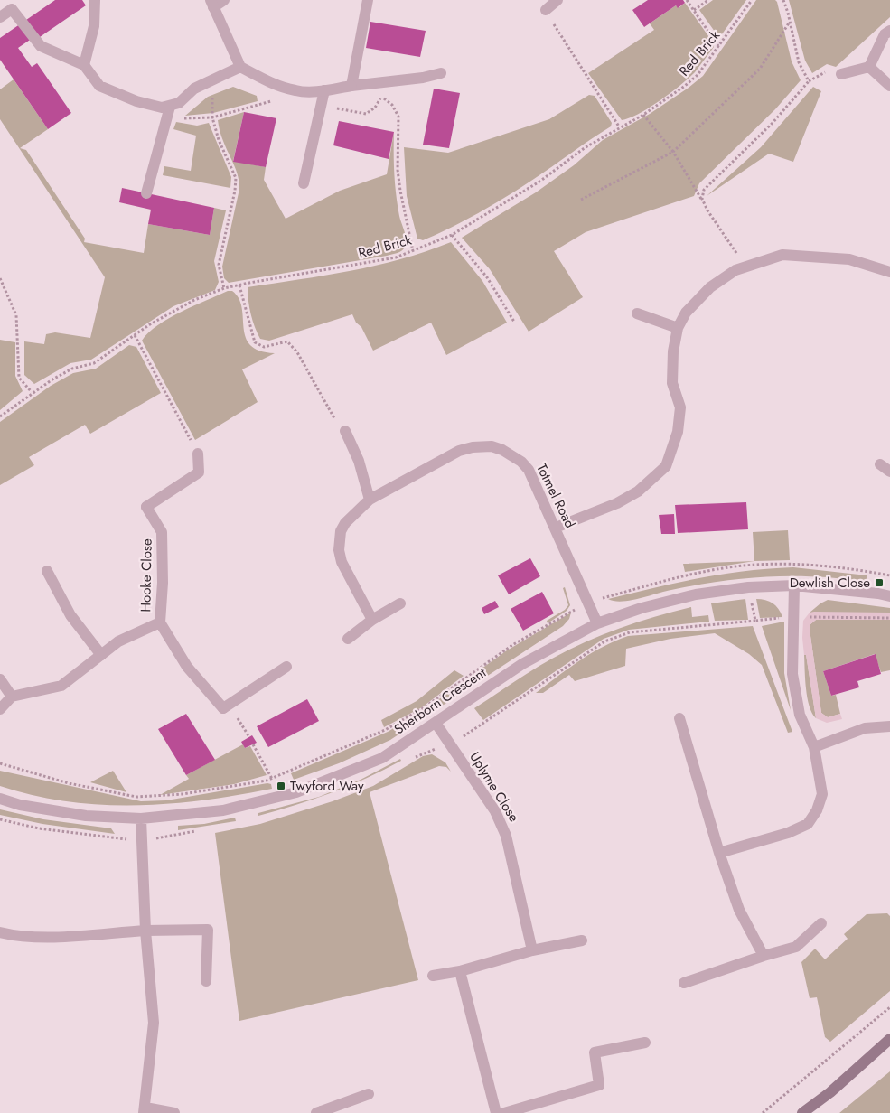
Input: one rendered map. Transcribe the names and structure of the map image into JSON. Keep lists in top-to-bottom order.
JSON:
{
  "streets": {
    "street": [
      "Totmel Road",
      "Hooke Close",
      "Sherborn Crescent",
      "Uplyme Close"
    ],
    "path": ["Red Brick"]
  },
  "crossings": [
    ["Totmel Road", "Sherborn Crescent"],
    ["Sherborn Crescent", "Uplyme Close"]
  ],
  "places": {
    "transit": ["Dewlish Close", "Twyford Way"]
  }
}
